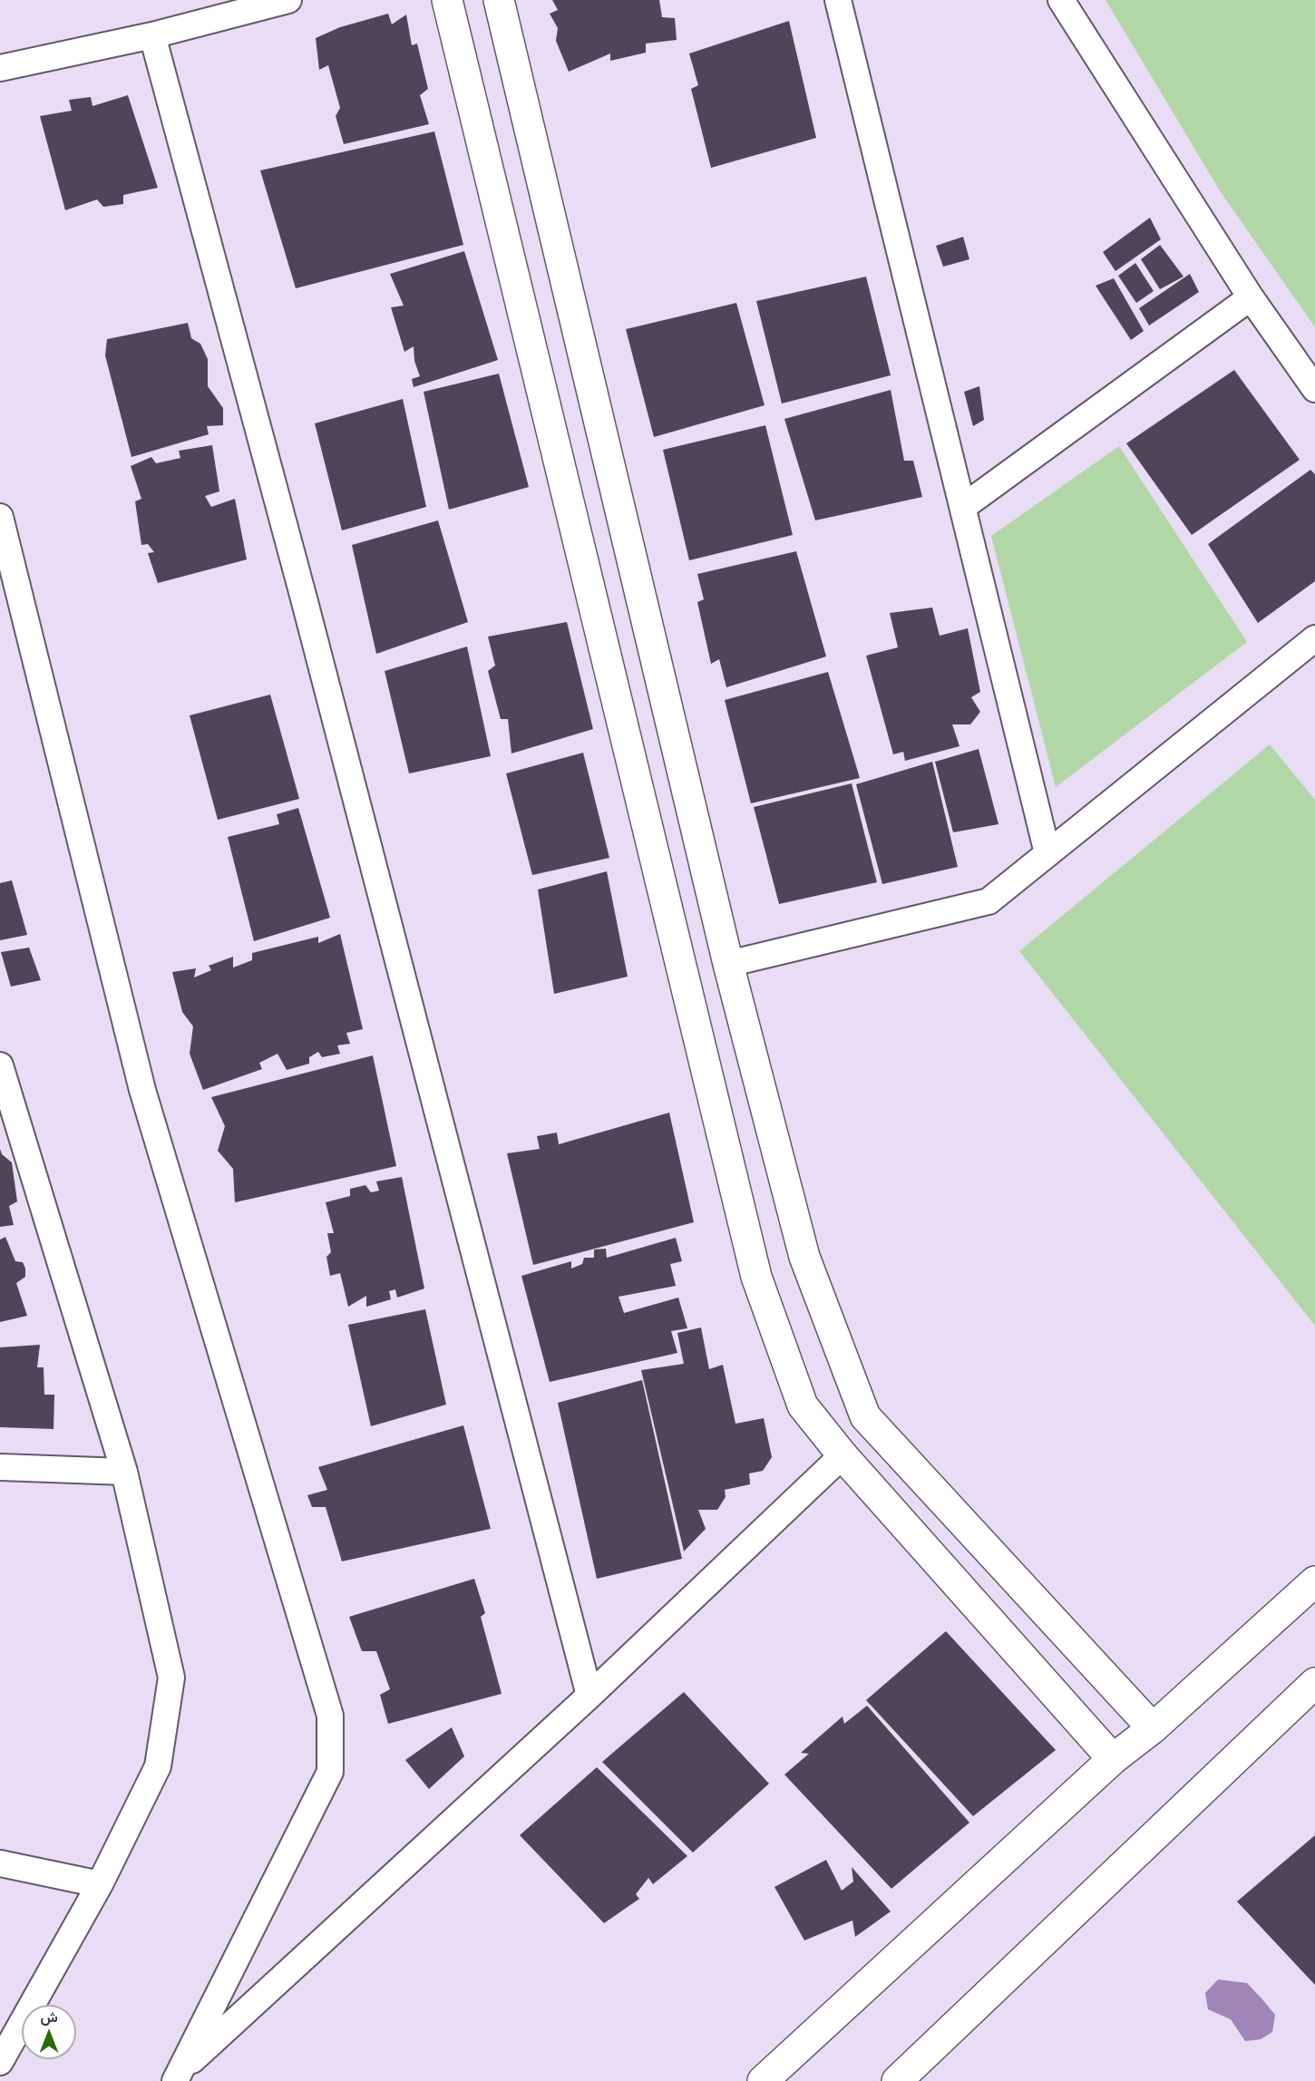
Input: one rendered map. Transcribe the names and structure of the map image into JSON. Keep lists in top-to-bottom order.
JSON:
{
  "north": "top"
}
